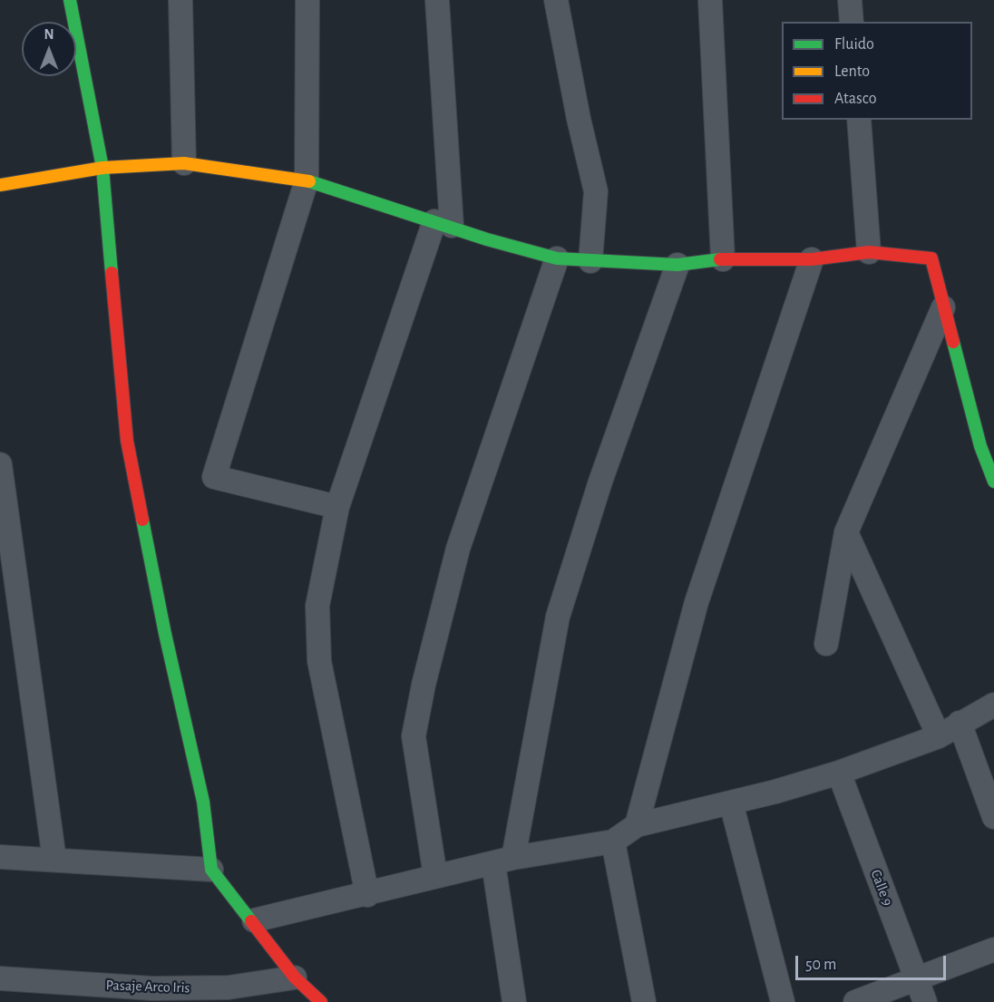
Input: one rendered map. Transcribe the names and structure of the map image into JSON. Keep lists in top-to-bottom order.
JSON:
{
  "streets": {
    "street": ["Calle 9", "Pasaje Arco Iris"]
  },
  "legend": ["Fluido", "Lento", "Atasco"],
  "scale_bar": "50 m",
  "north": "top"
}
